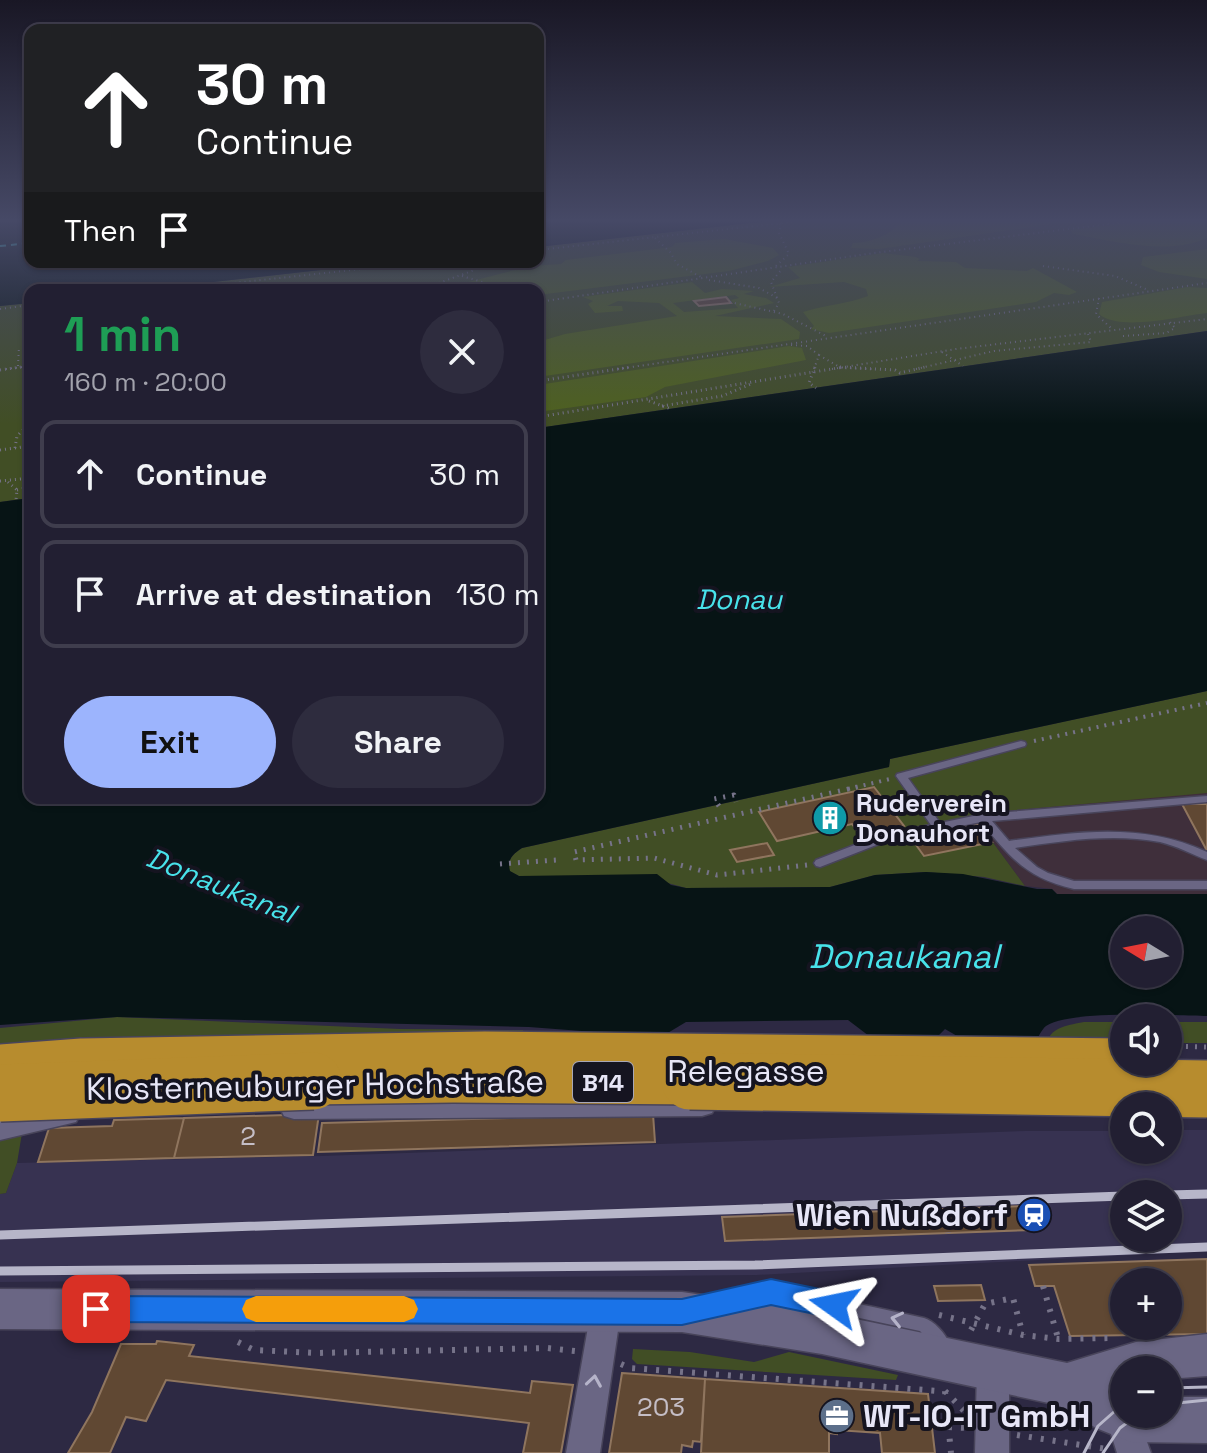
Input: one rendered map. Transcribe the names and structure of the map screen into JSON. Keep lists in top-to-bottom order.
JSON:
{
  "streets": {
    "highway": ["B14", "Klosterneuburger Hochstraße"],
    "street": ["Relegasse"]
  },
  "water": ["Donau", "Donaukanal"],
  "places": {
    "building": ["Ruderverein Donauhort"],
    "station": ["Wien Nußdorf"],
    "office": ["WT-IO-IT GmbH"]
  },
  "house_numbers": ["2", "203"],
  "north": "left",
  "page": {
    "turn": ["30 m", "Continue"],
    "then": "Then",
    "heading": ["1 min", "160 m · 20:00"],
    "list": [
      {
        "name": "Continue",
        "value": "30 m"
      },
      {
        "name": "Arrive at destination",
        "value": "130 m"
      }
    ],
    "buttons": ["Exit", "Share"],
    "map_buttons": ["+", "−"]
  }
}
